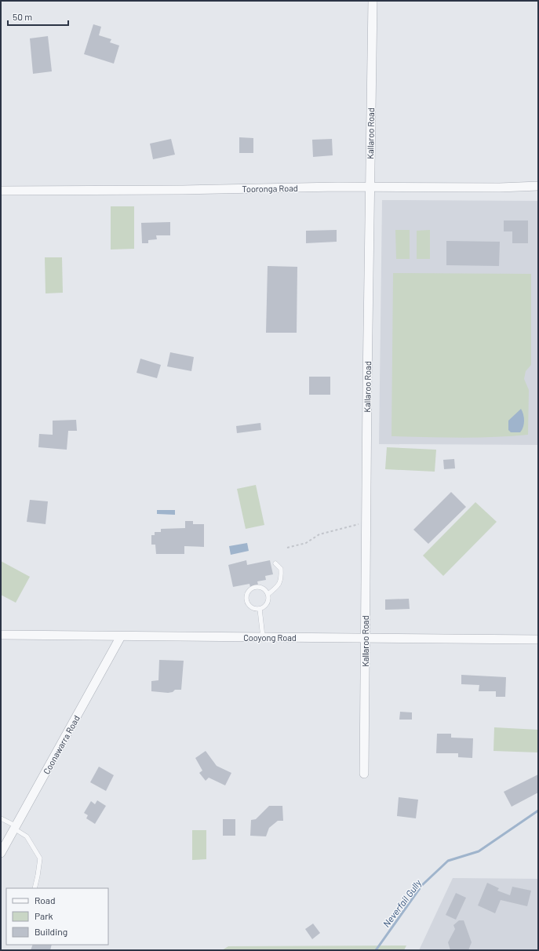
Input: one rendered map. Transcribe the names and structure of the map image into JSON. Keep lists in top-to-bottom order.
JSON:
{
  "streets": {
    "street": [
      "Kallaroo Road",
      "Tooronga Road",
      "Cooyong Road",
      "Coonawarra Road"
    ]
  },
  "crossings": [
    ["Kallaroo Road", "Tooronga Road"],
    ["Kallaroo Road", "Cooyong Road"],
    ["Cooyong Road", "Coonawarra Road"]
  ],
  "water": ["Neverfail Gully"],
  "legend": ["Road", "Park", "Building"],
  "scale_bar": "50 m"
}
